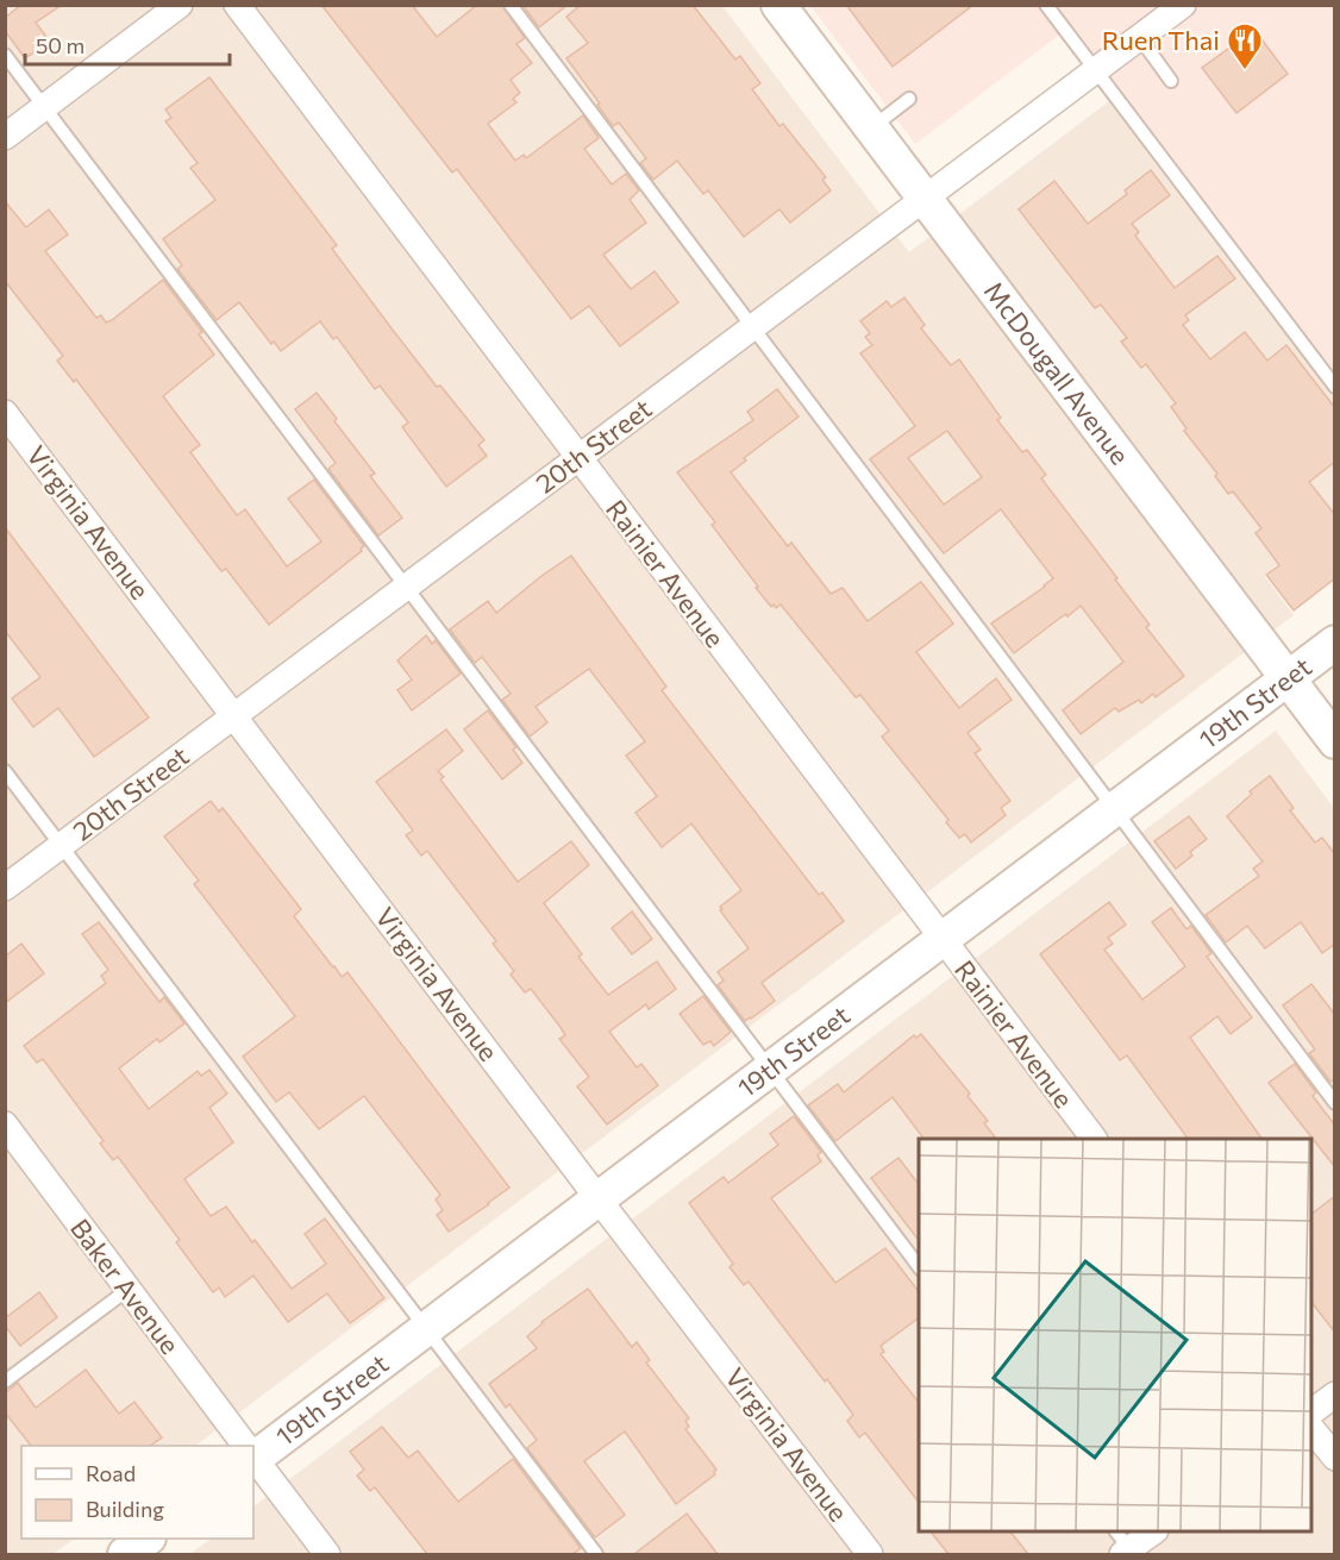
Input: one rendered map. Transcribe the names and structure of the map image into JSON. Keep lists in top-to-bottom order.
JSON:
{
  "streets": {
    "street": [
      "McDougall Avenue",
      "20th Street",
      "Virginia Avenue",
      "Rainier Avenue",
      "19th Street",
      "Baker Avenue"
    ]
  },
  "crossings": [
    ["McDougall Avenue", "20th Street"],
    ["McDougall Avenue", "19th Street"],
    ["20th Street", "Virginia Avenue"],
    ["20th Street", "Rainier Avenue"],
    ["Virginia Avenue", "19th Street"],
    ["Rainier Avenue", "19th Street"]
  ],
  "places": {
    "restaurant": ["Ruen Thai"]
  },
  "legend": ["Road", "Building"],
  "scale_bar": "50 m"
}
